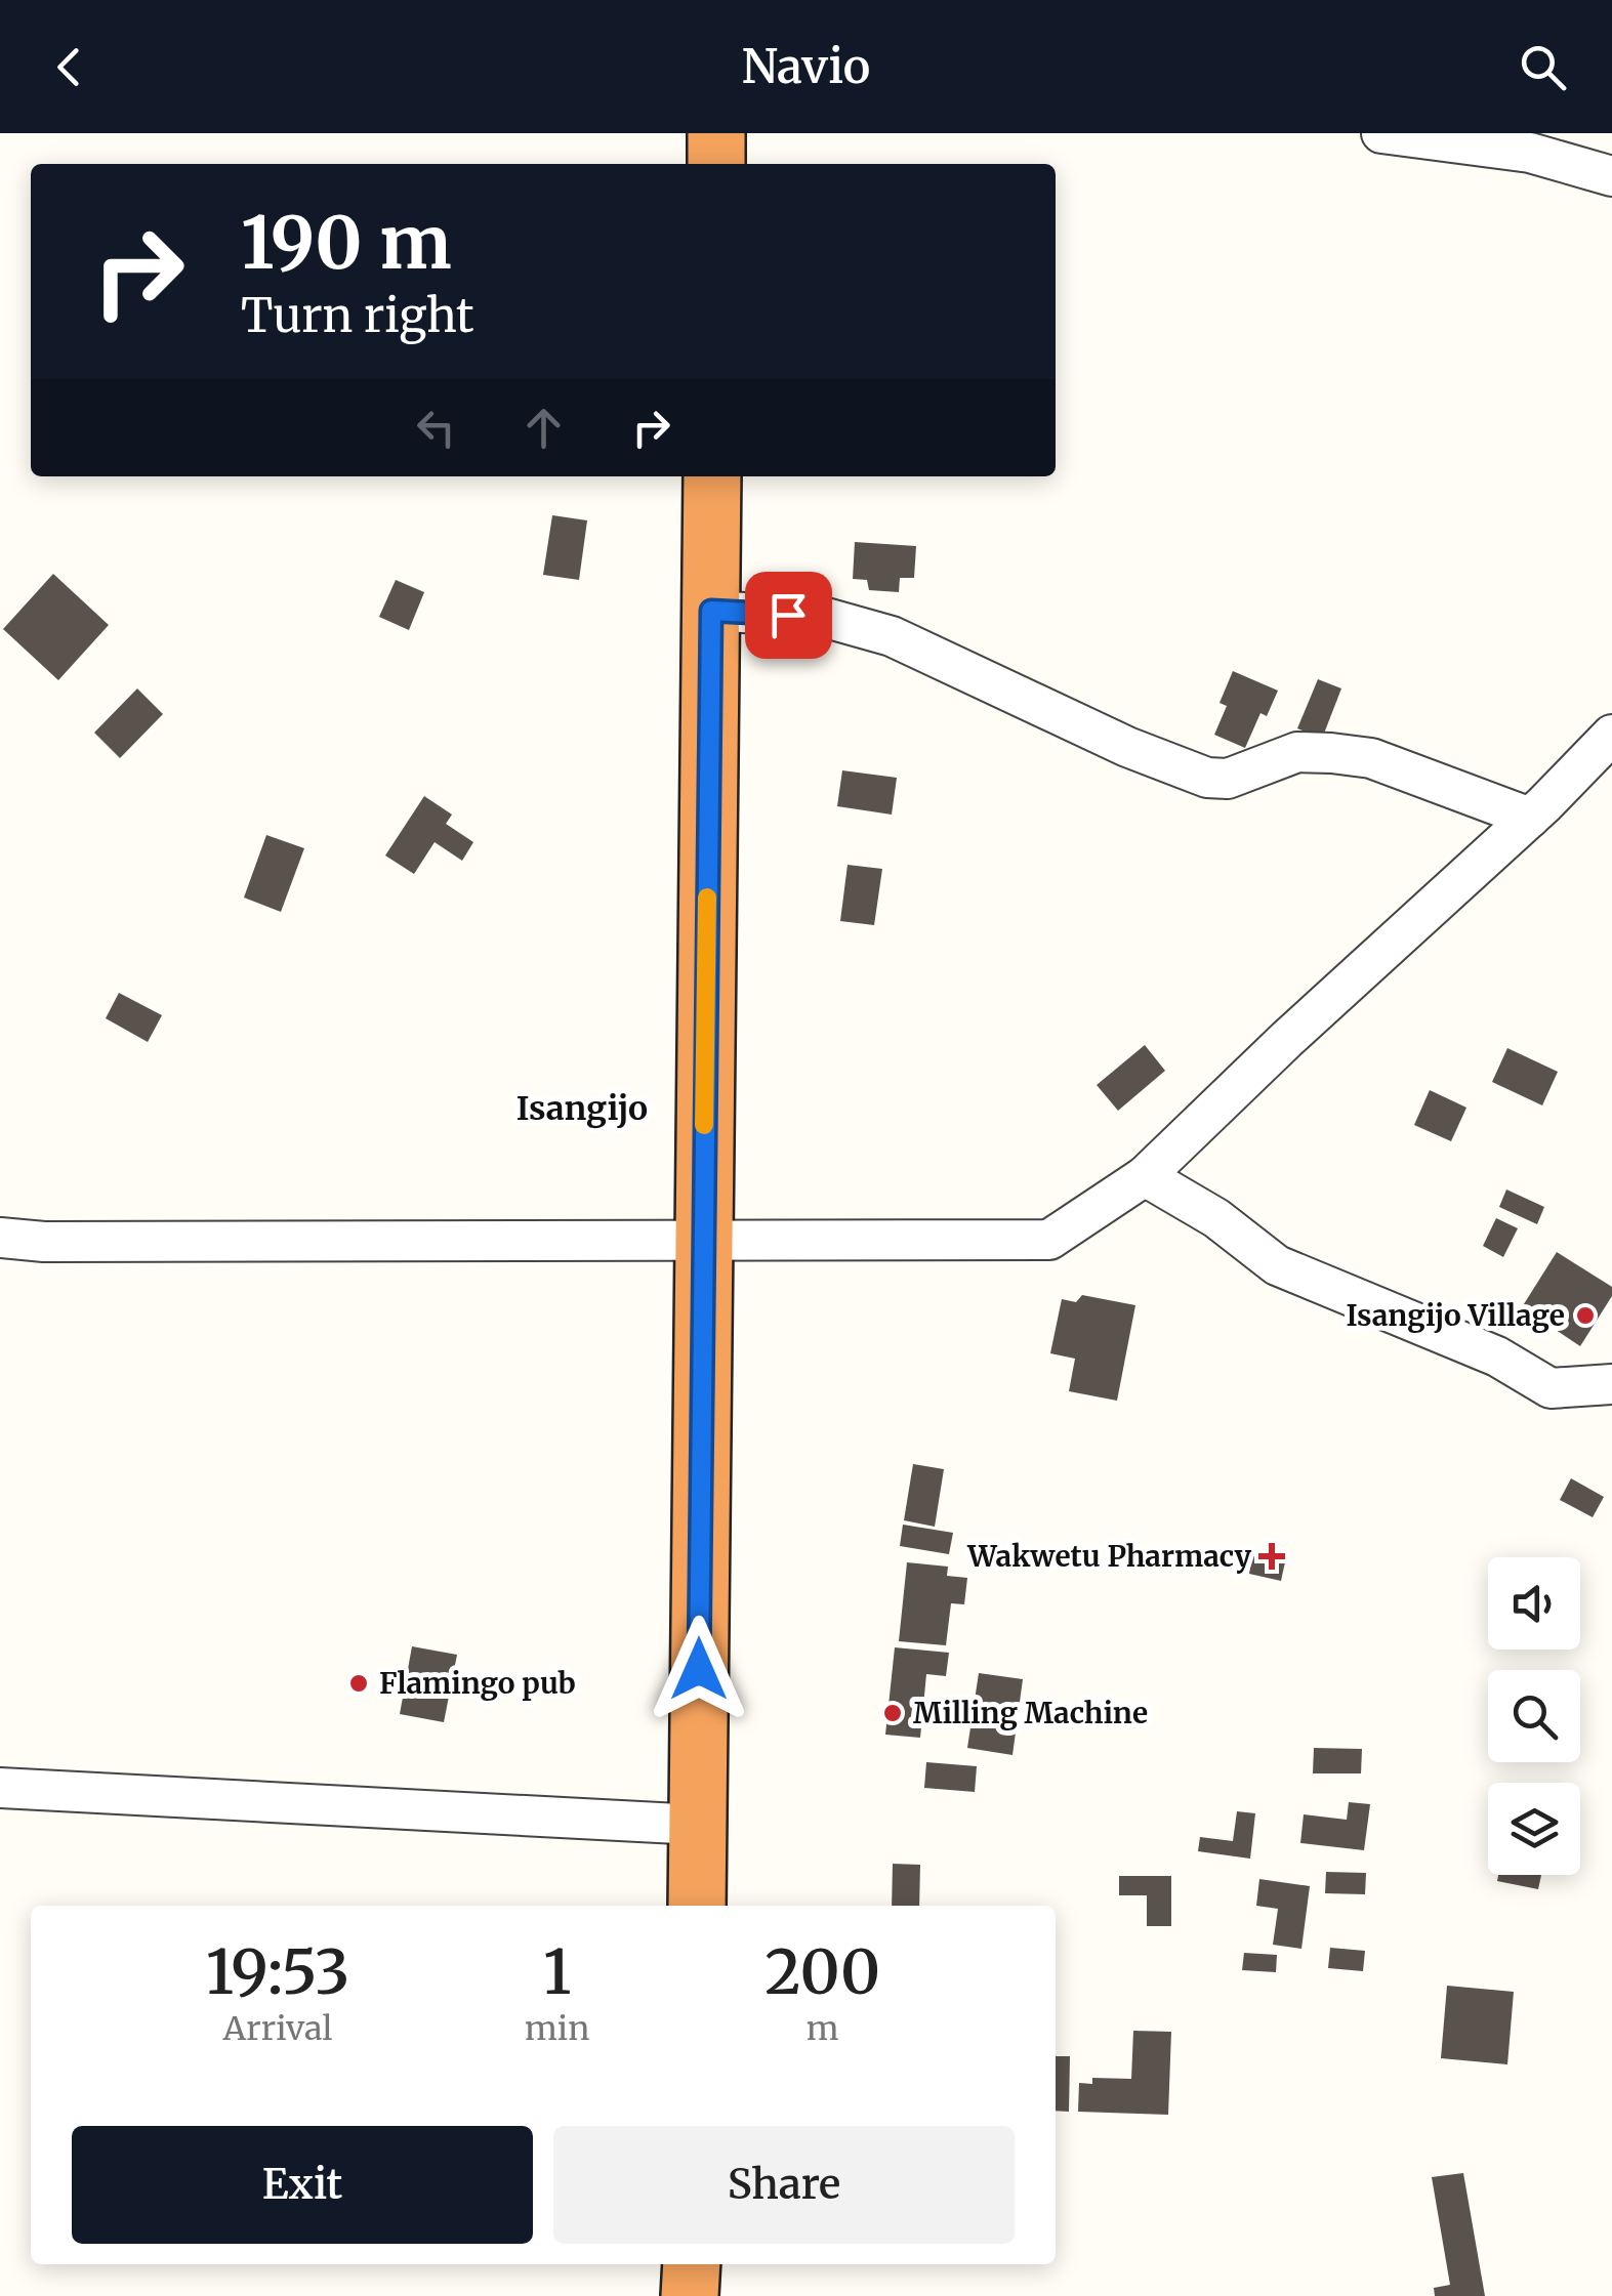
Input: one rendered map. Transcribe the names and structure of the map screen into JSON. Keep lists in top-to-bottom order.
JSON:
{
  "districts": ["Isangijo"],
  "places": {
    "other": ["Isangijo Village", "Flamingo pub", "Milling Machine"],
    "health": ["Wakwetu Pharmacy"]
  },
  "page": {
    "header": "Navio",
    "turn": ["190 m", "Turn right"],
    "eta": [
      "19:53",
      "Arrival",
      "1",
      "min",
      "200",
      "m"
    ],
    "buttons": ["Exit", "Share"]
  }
}
